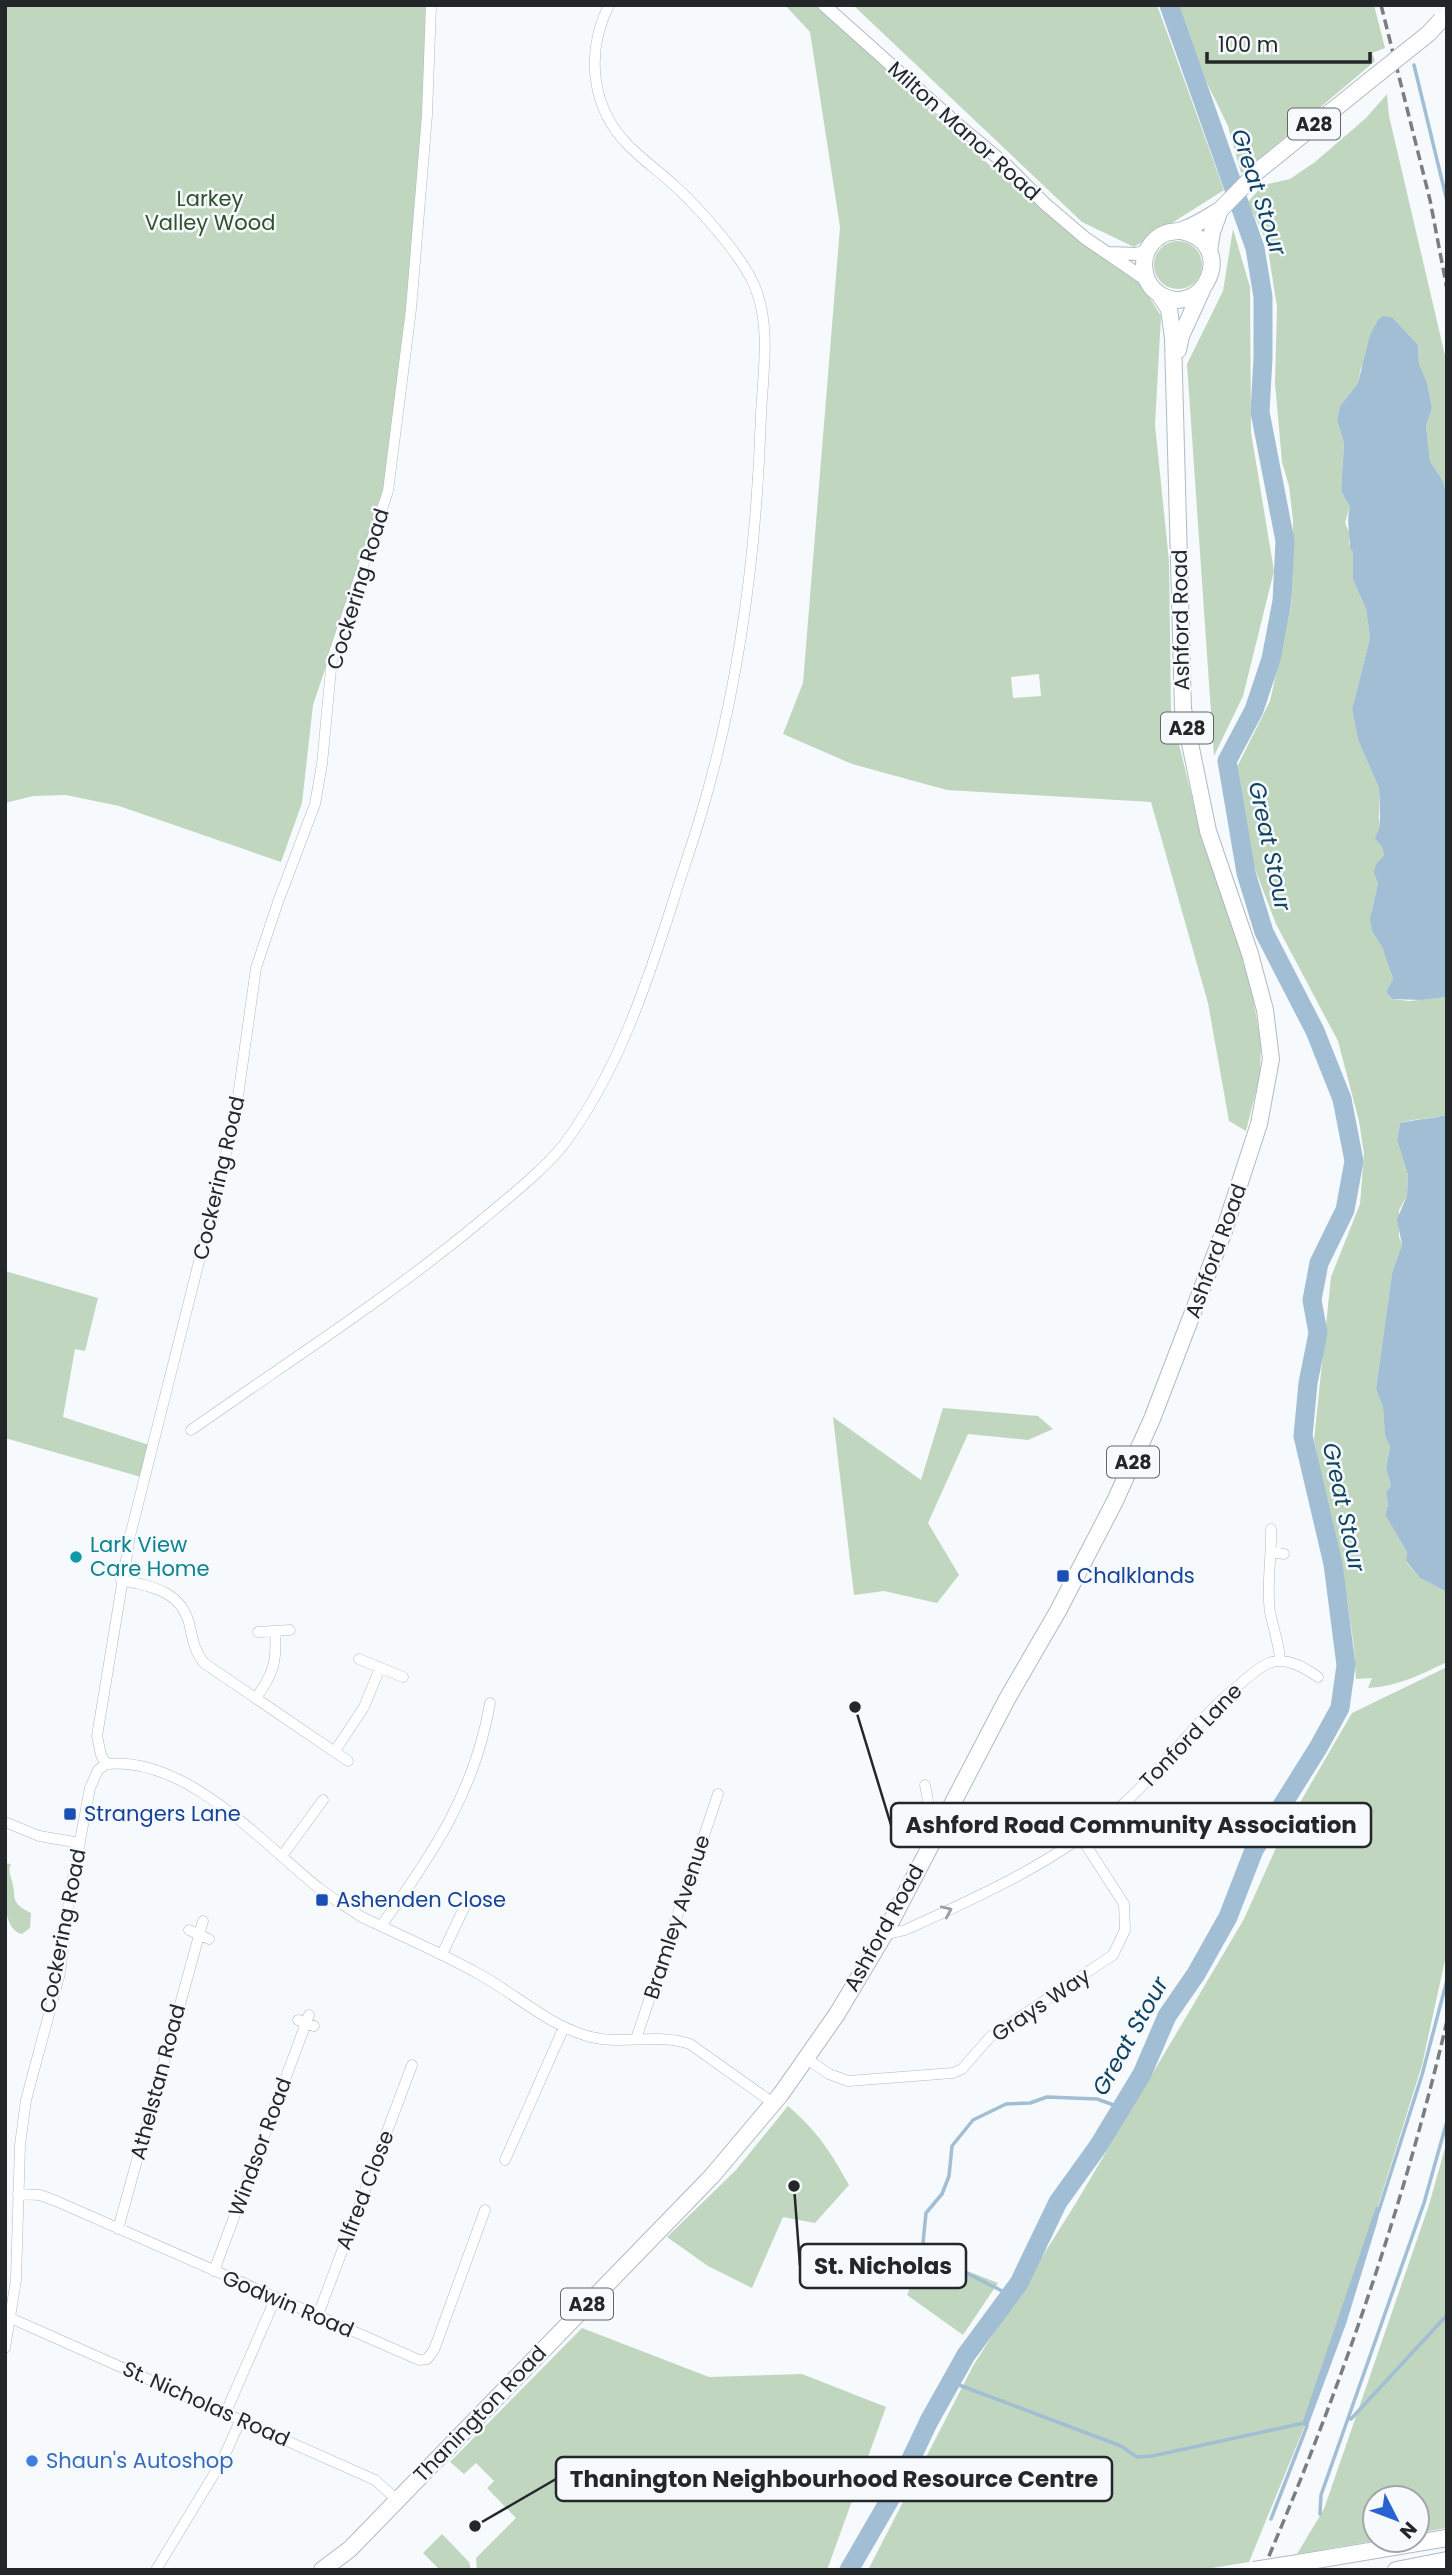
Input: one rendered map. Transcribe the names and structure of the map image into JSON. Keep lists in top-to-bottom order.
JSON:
{
  "streets": {
    "highway": ["A28", "Ashford Road", "Thanington Road"],
    "street": [
      "Milton Manor Road",
      "Cockering Road",
      "Tonford Lane",
      "Bramley Avenue",
      "Grays Way",
      "Athelstan Road",
      "Windsor Road",
      "Alfred Close",
      "Godwin Road",
      "St. Nicholas Road"
    ]
  },
  "crossings": [
    ["A28", "Milton Manor Road"],
    ["A28", "Ashford Road"],
    ["Milton Manor Road", "Ashford Road"],
    ["Cockering Road", "Godwin Road"],
    ["Cockering Road", "St. Nicholas Road"],
    ["Ashford Road", "Tonford Lane"],
    ["Ashford Road", "Grays Way"],
    ["Ashford Road", "Thanington Road"],
    ["Tonford Lane", "Grays Way"],
    ["Grays Way", "Thanington Road"],
    ["Athelstan Road", "Godwin Road"],
    ["Windsor Road", "Godwin Road"],
    ["Alfred Close", "Godwin Road"],
    ["St. Nicholas Road", "Thanington Road"]
  ],
  "one_way": ["Tonford Lane"],
  "water": ["Great Stour"],
  "parks": ["Larkey Valley Wood"],
  "places": {
    "other": [
      "Lark View Care Home",
      "Ashford Road Community Association",
      "St. Nicholas",
      "Shaun's Autoshop",
      "Thanington Neighbourhood Resource Centre"
    ],
    "transit": ["Chalklands", "Strangers Lane", "Ashenden Close"]
  },
  "scale_bar": "100 m",
  "north": "bottom right"
}
